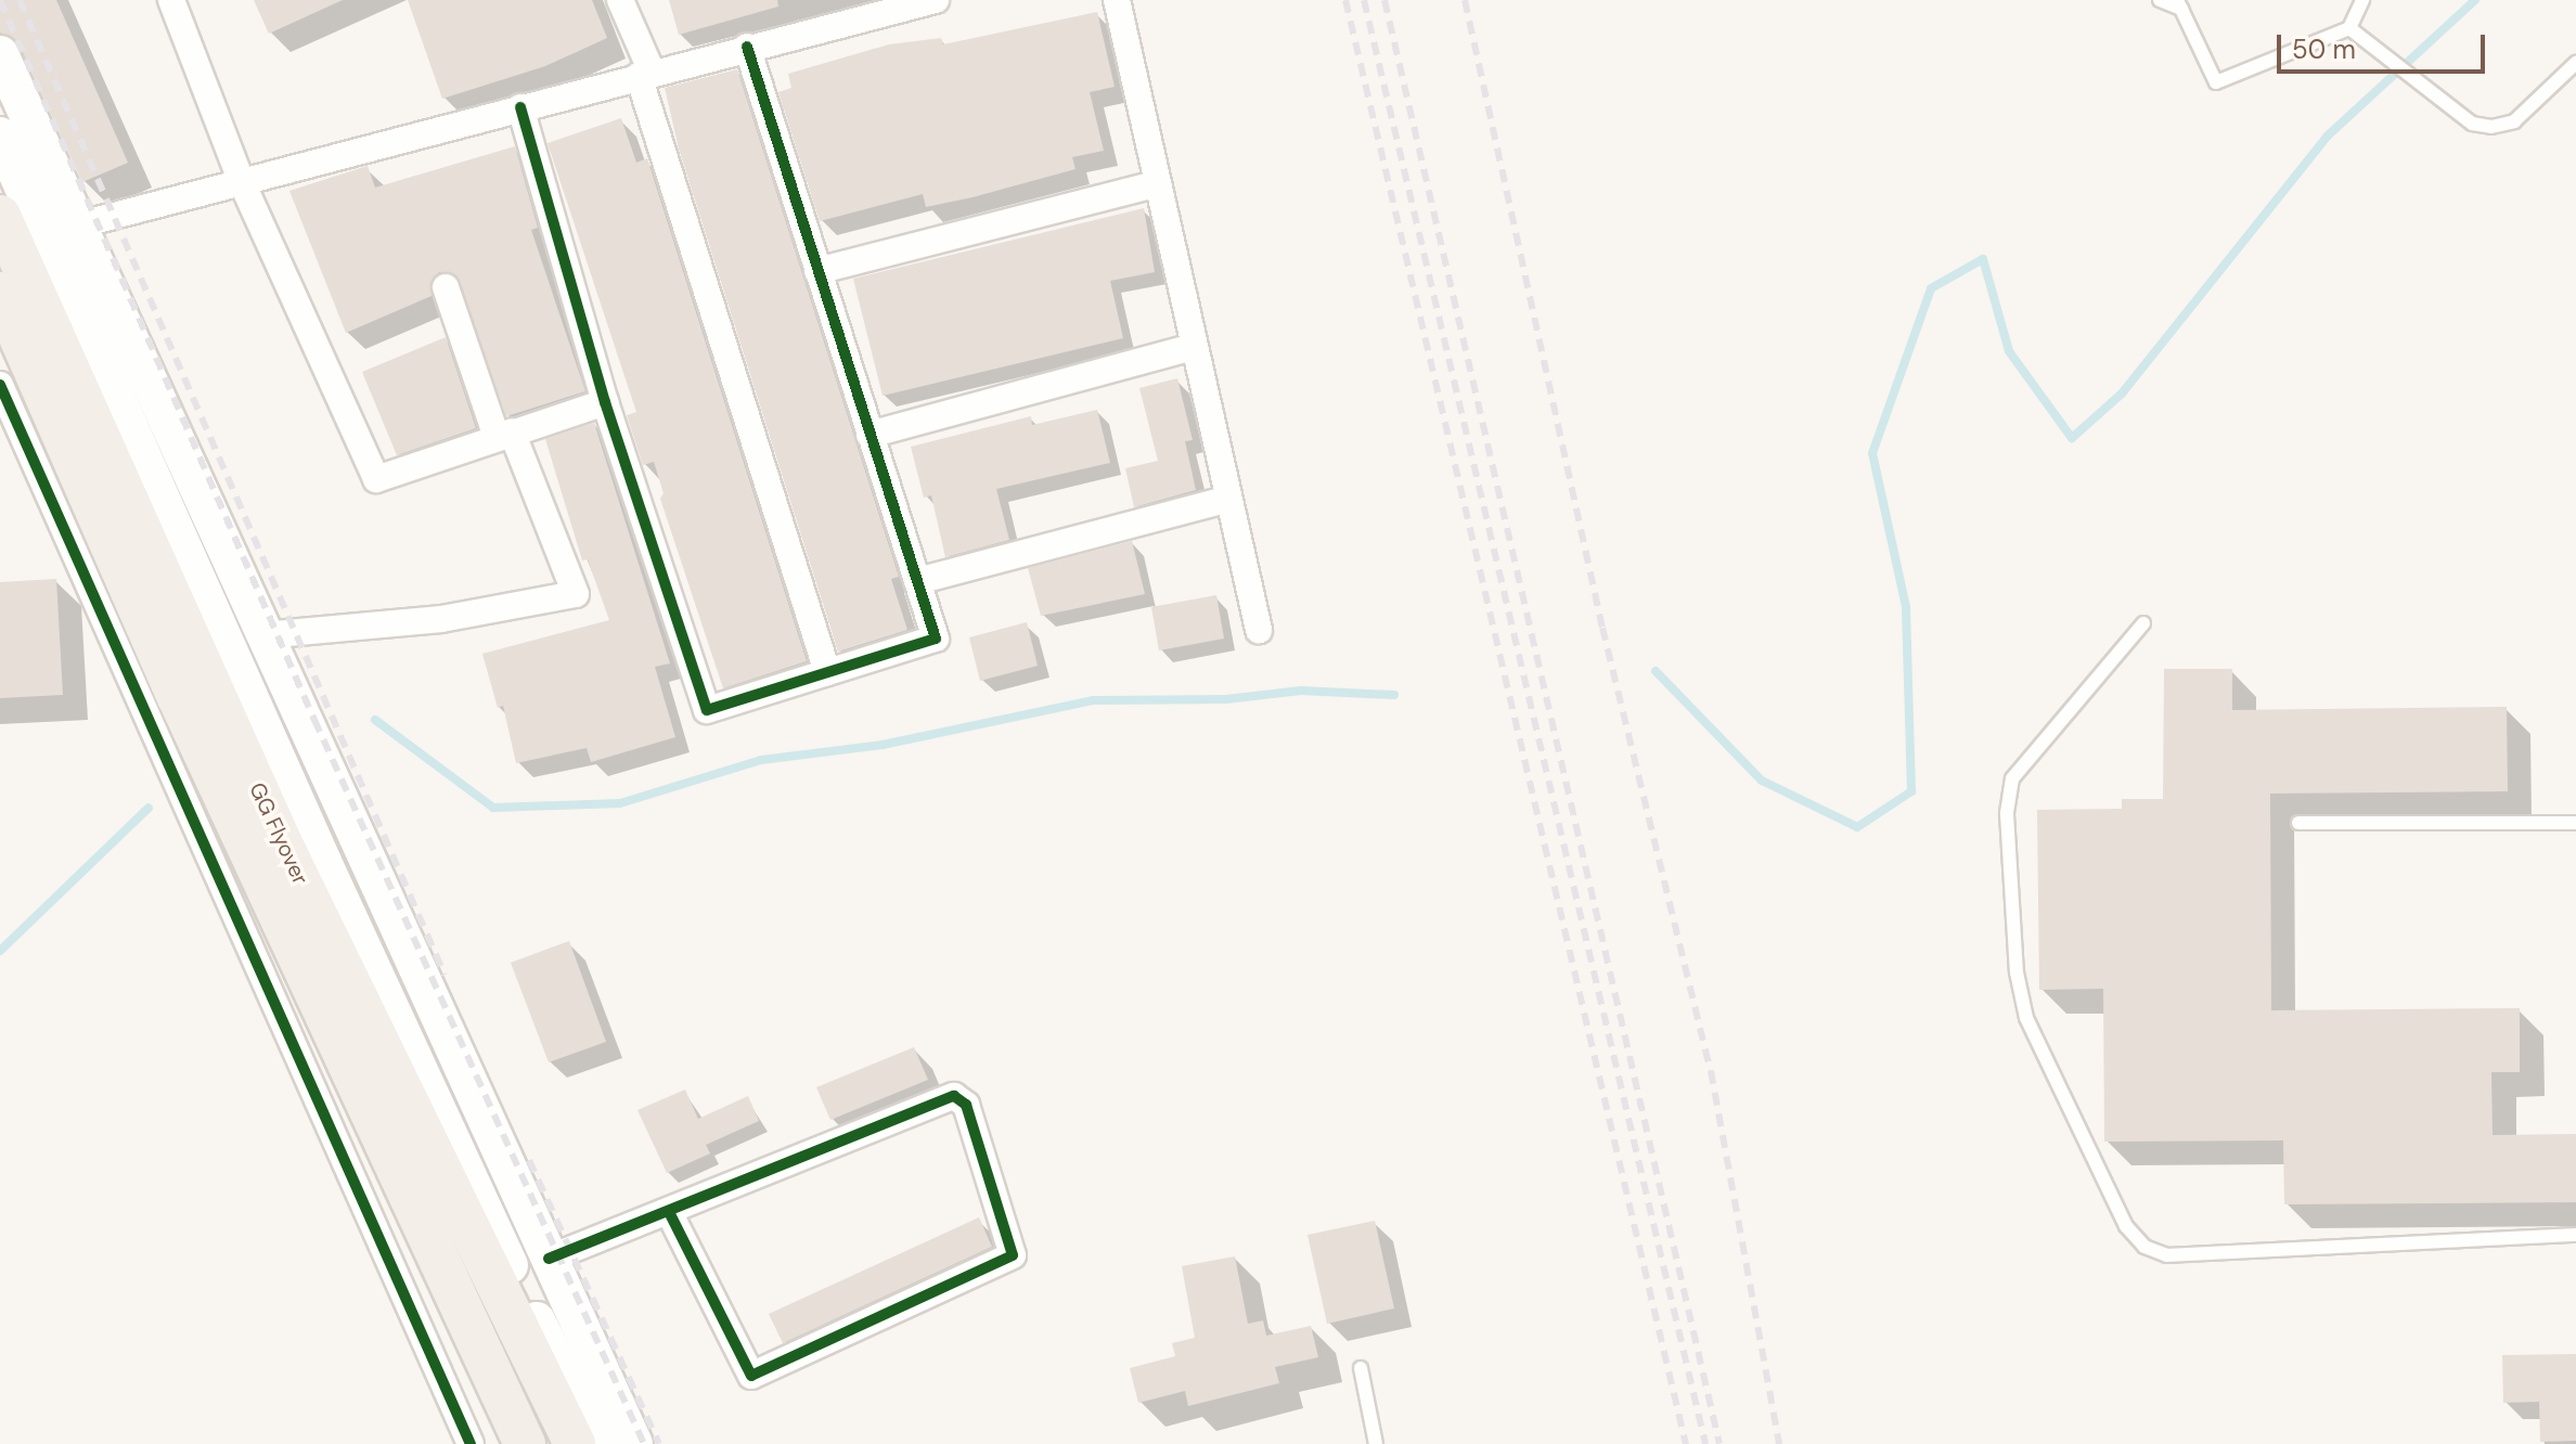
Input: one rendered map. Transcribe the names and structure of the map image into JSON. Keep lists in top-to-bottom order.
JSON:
{
  "streets": {
    "main road": ["GG Flyover"]
  },
  "scale_bar": "50 m"
}
